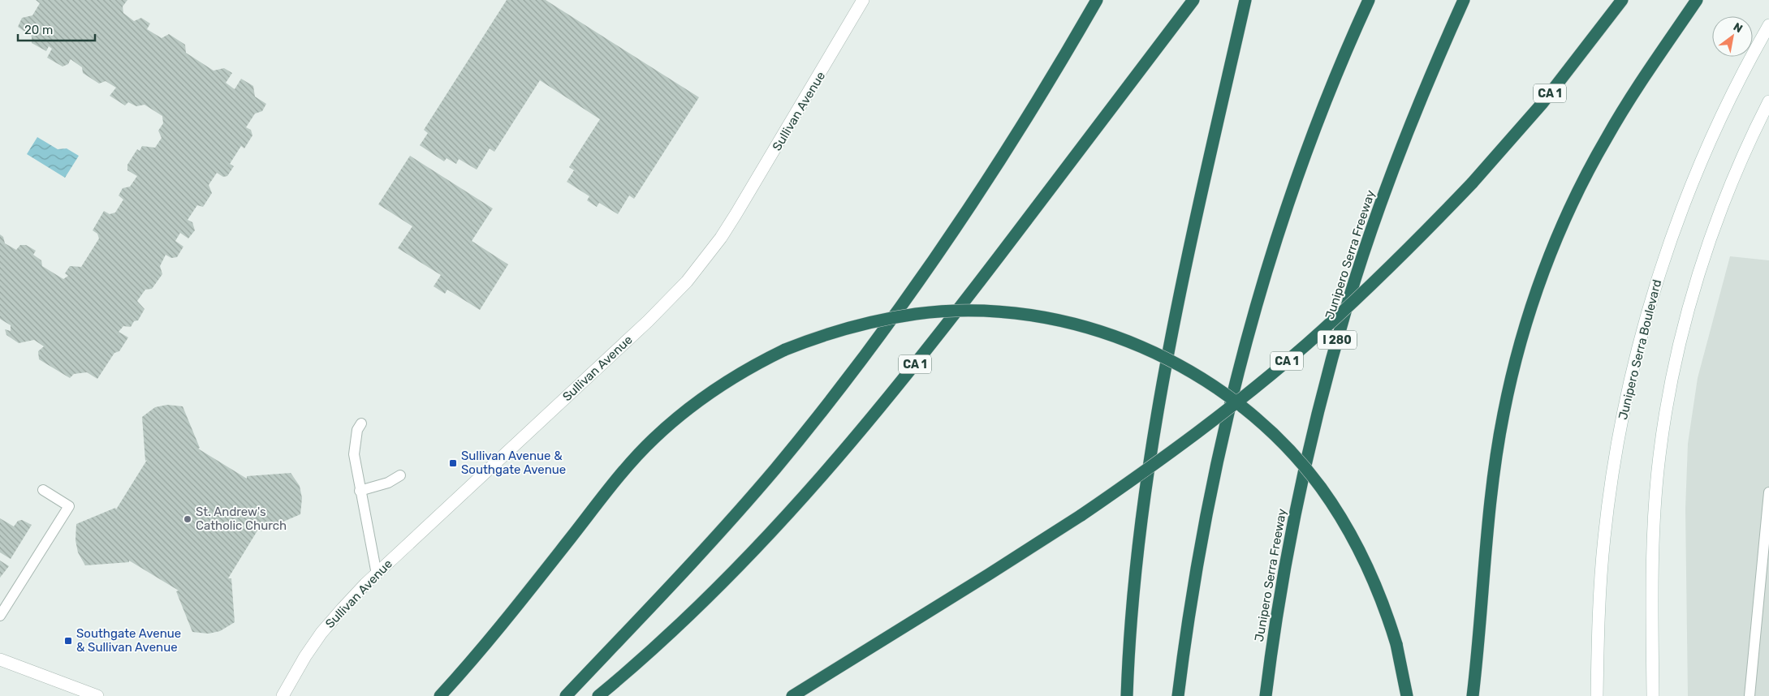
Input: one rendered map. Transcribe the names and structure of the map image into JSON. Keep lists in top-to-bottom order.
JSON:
{
  "streets": {
    "highway": ["CA 1", "Junipero Serra Freeway", "I 280"],
    "main road": ["Sullivan Avenue", "Junipero Serra Boulevard"]
  },
  "places": {
    "transit": ["Sullivan Avenue & Southgate Avenue", "Southgate Avenue & Sullivan Avenue"],
    "other": ["St. Andrew's Catholic Church"]
  },
  "scale_bar": "20 m",
  "north": "top right"
}
